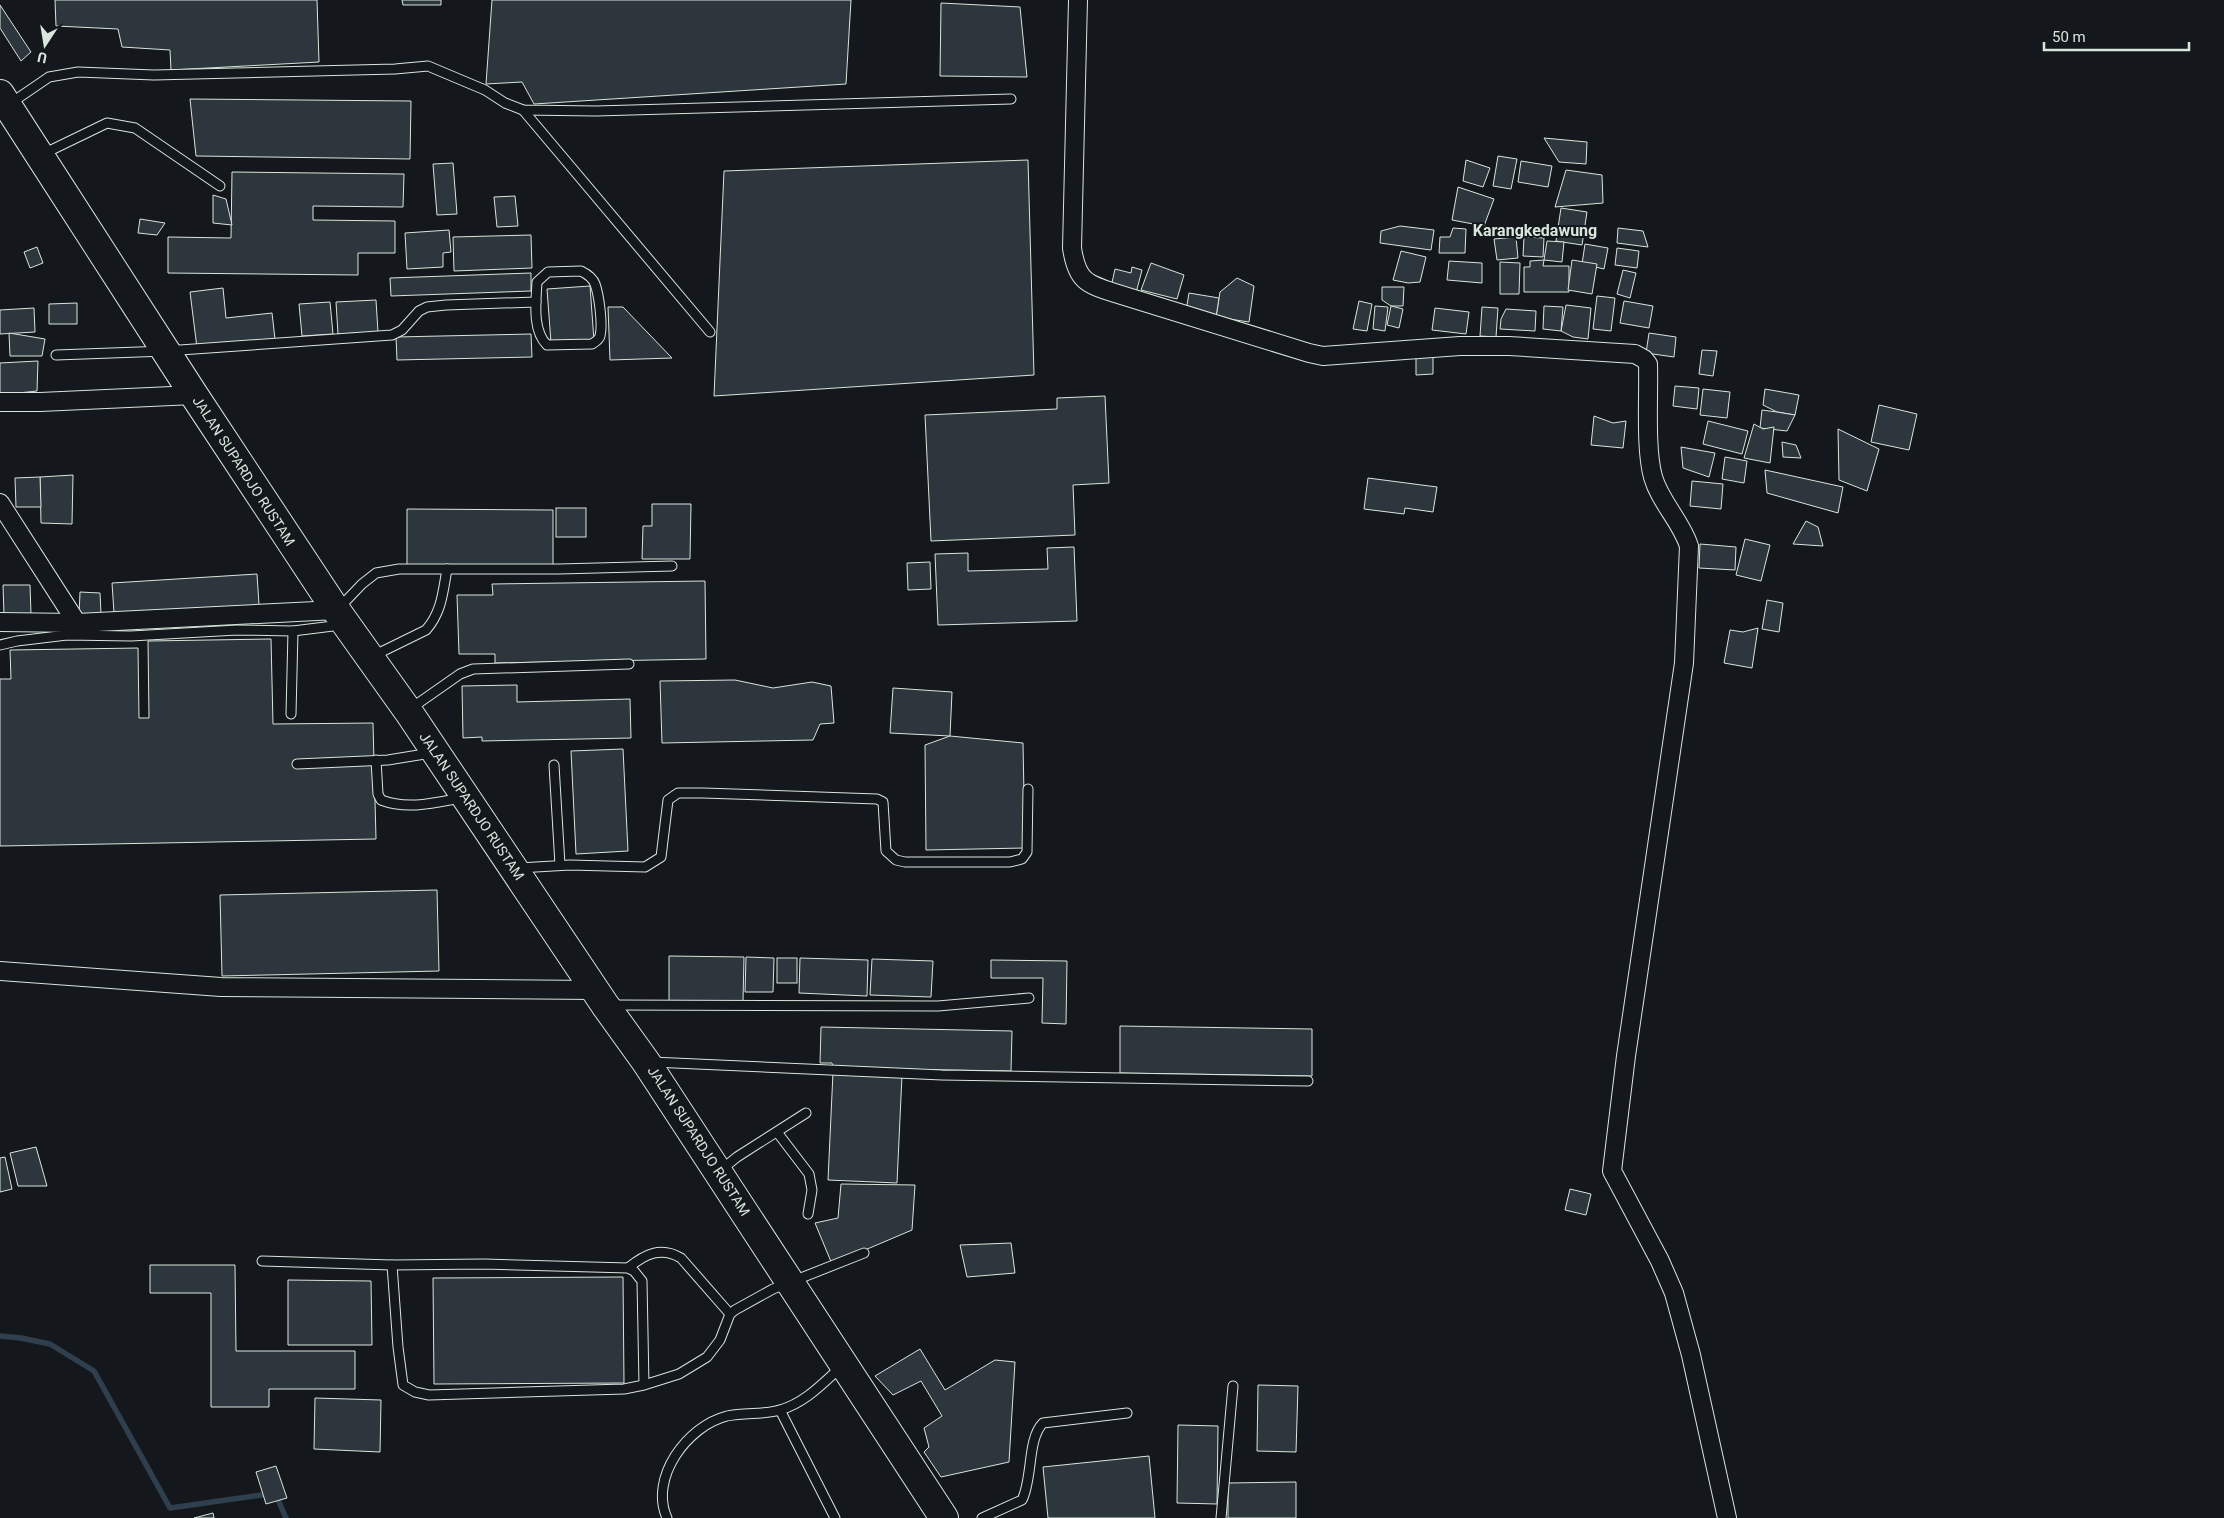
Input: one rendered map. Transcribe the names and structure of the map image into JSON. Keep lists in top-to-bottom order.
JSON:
{
  "streets": {
    "highway": ["JALAN SUPARDJO RUSTAM"]
  },
  "districts": ["Karangkedawung"],
  "scale_bar": "50 m",
  "north": "bottom"
}
